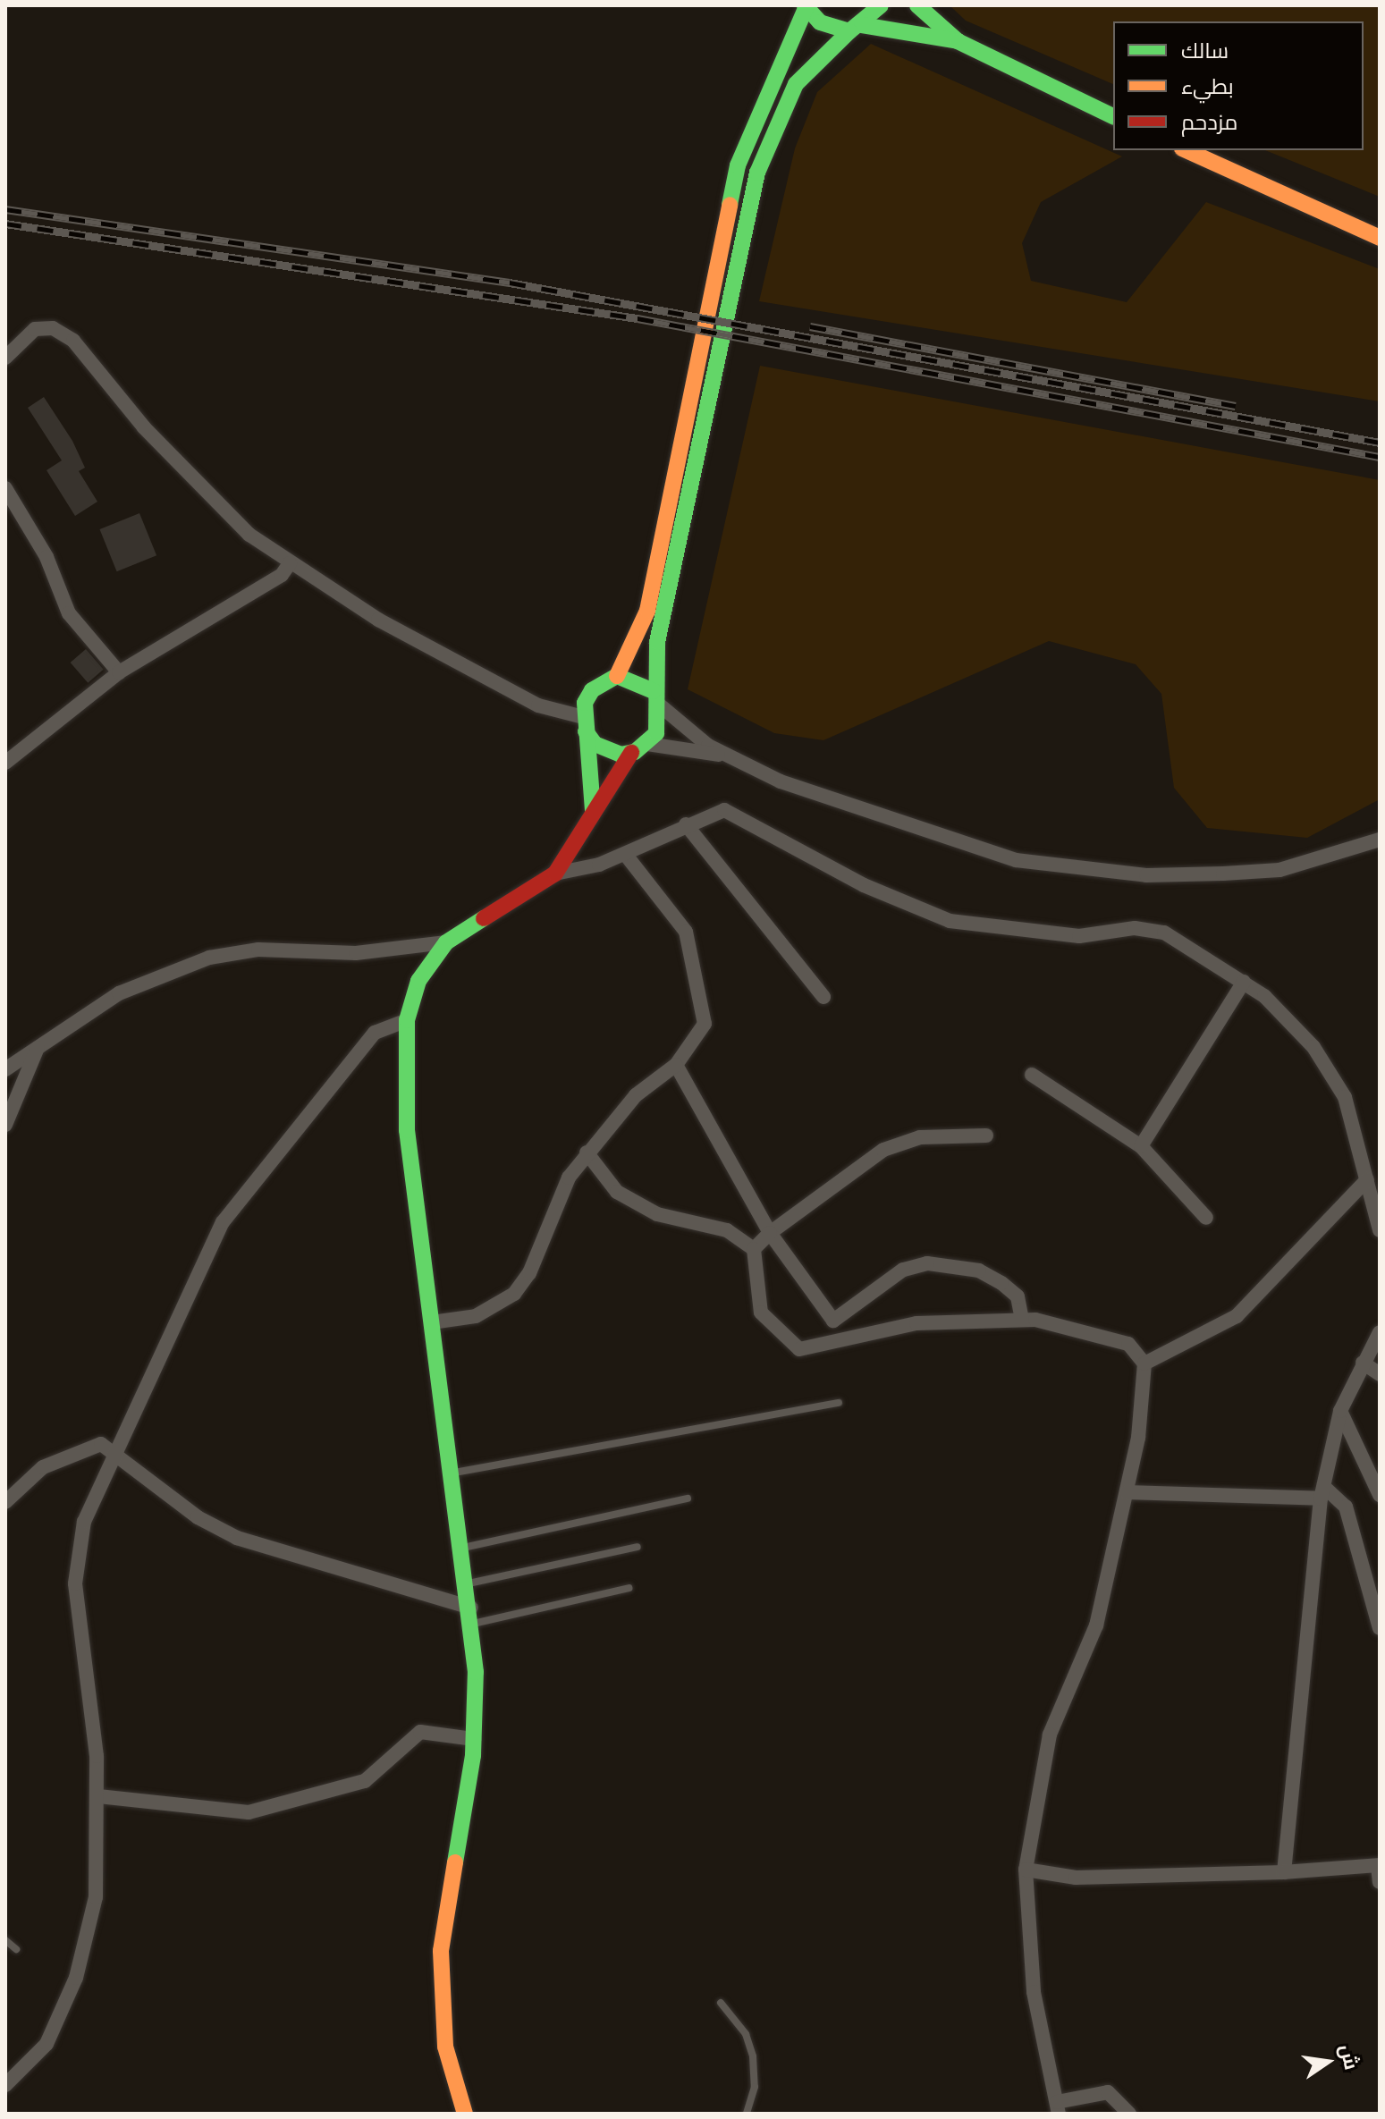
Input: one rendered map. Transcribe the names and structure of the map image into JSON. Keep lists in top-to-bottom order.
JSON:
{
  "legend": ["سالك", "بطيء", "مزدحم"],
  "north": "right"
}
